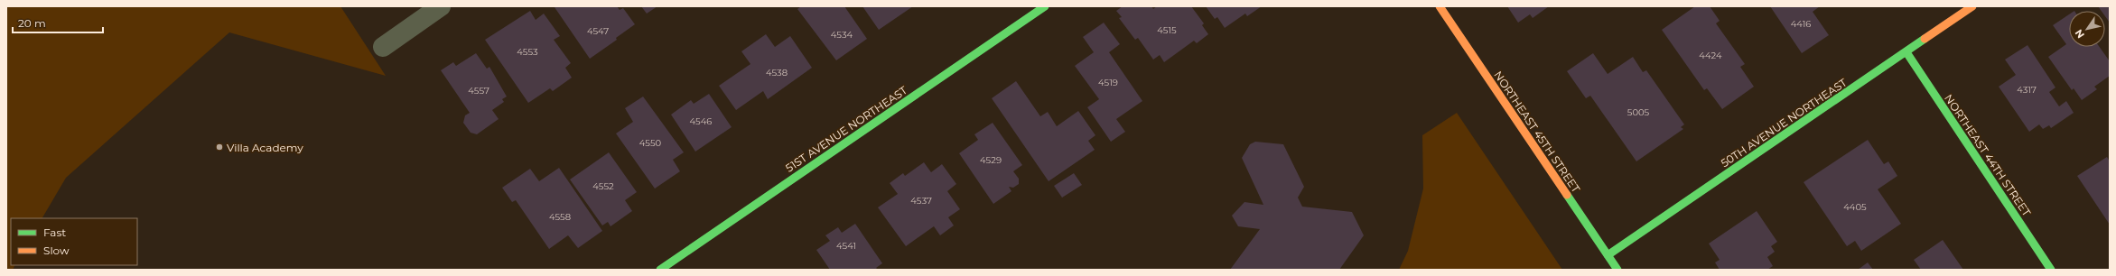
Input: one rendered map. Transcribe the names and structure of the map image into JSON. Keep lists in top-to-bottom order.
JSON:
{
  "streets": {
    "street": [
      "50TH AVENUE NORTHEAST",
      "51ST AVENUE NORTHEAST",
      "NORTHEAST 45TH STREET",
      "NORTHEAST 44TH STREET"
    ]
  },
  "crossings": [
    ["50TH AVENUE NORTHEAST", "NORTHEAST 45TH STREET"],
    ["50TH AVENUE NORTHEAST", "NORTHEAST 44TH STREET"]
  ],
  "places": ["Villa Academy"],
  "house_numbers": [
    "4416",
    "4515",
    "4547",
    "4534",
    "4553",
    "4424",
    "4538",
    "4519",
    "4317",
    "4557",
    "5005",
    "4546",
    "4550",
    "4529",
    "4552",
    "4537",
    "4405",
    "4558",
    "4541"
  ],
  "legend": ["Fast", "Slow"],
  "scale_bar": "20 m",
  "north": "bottom left"
}
